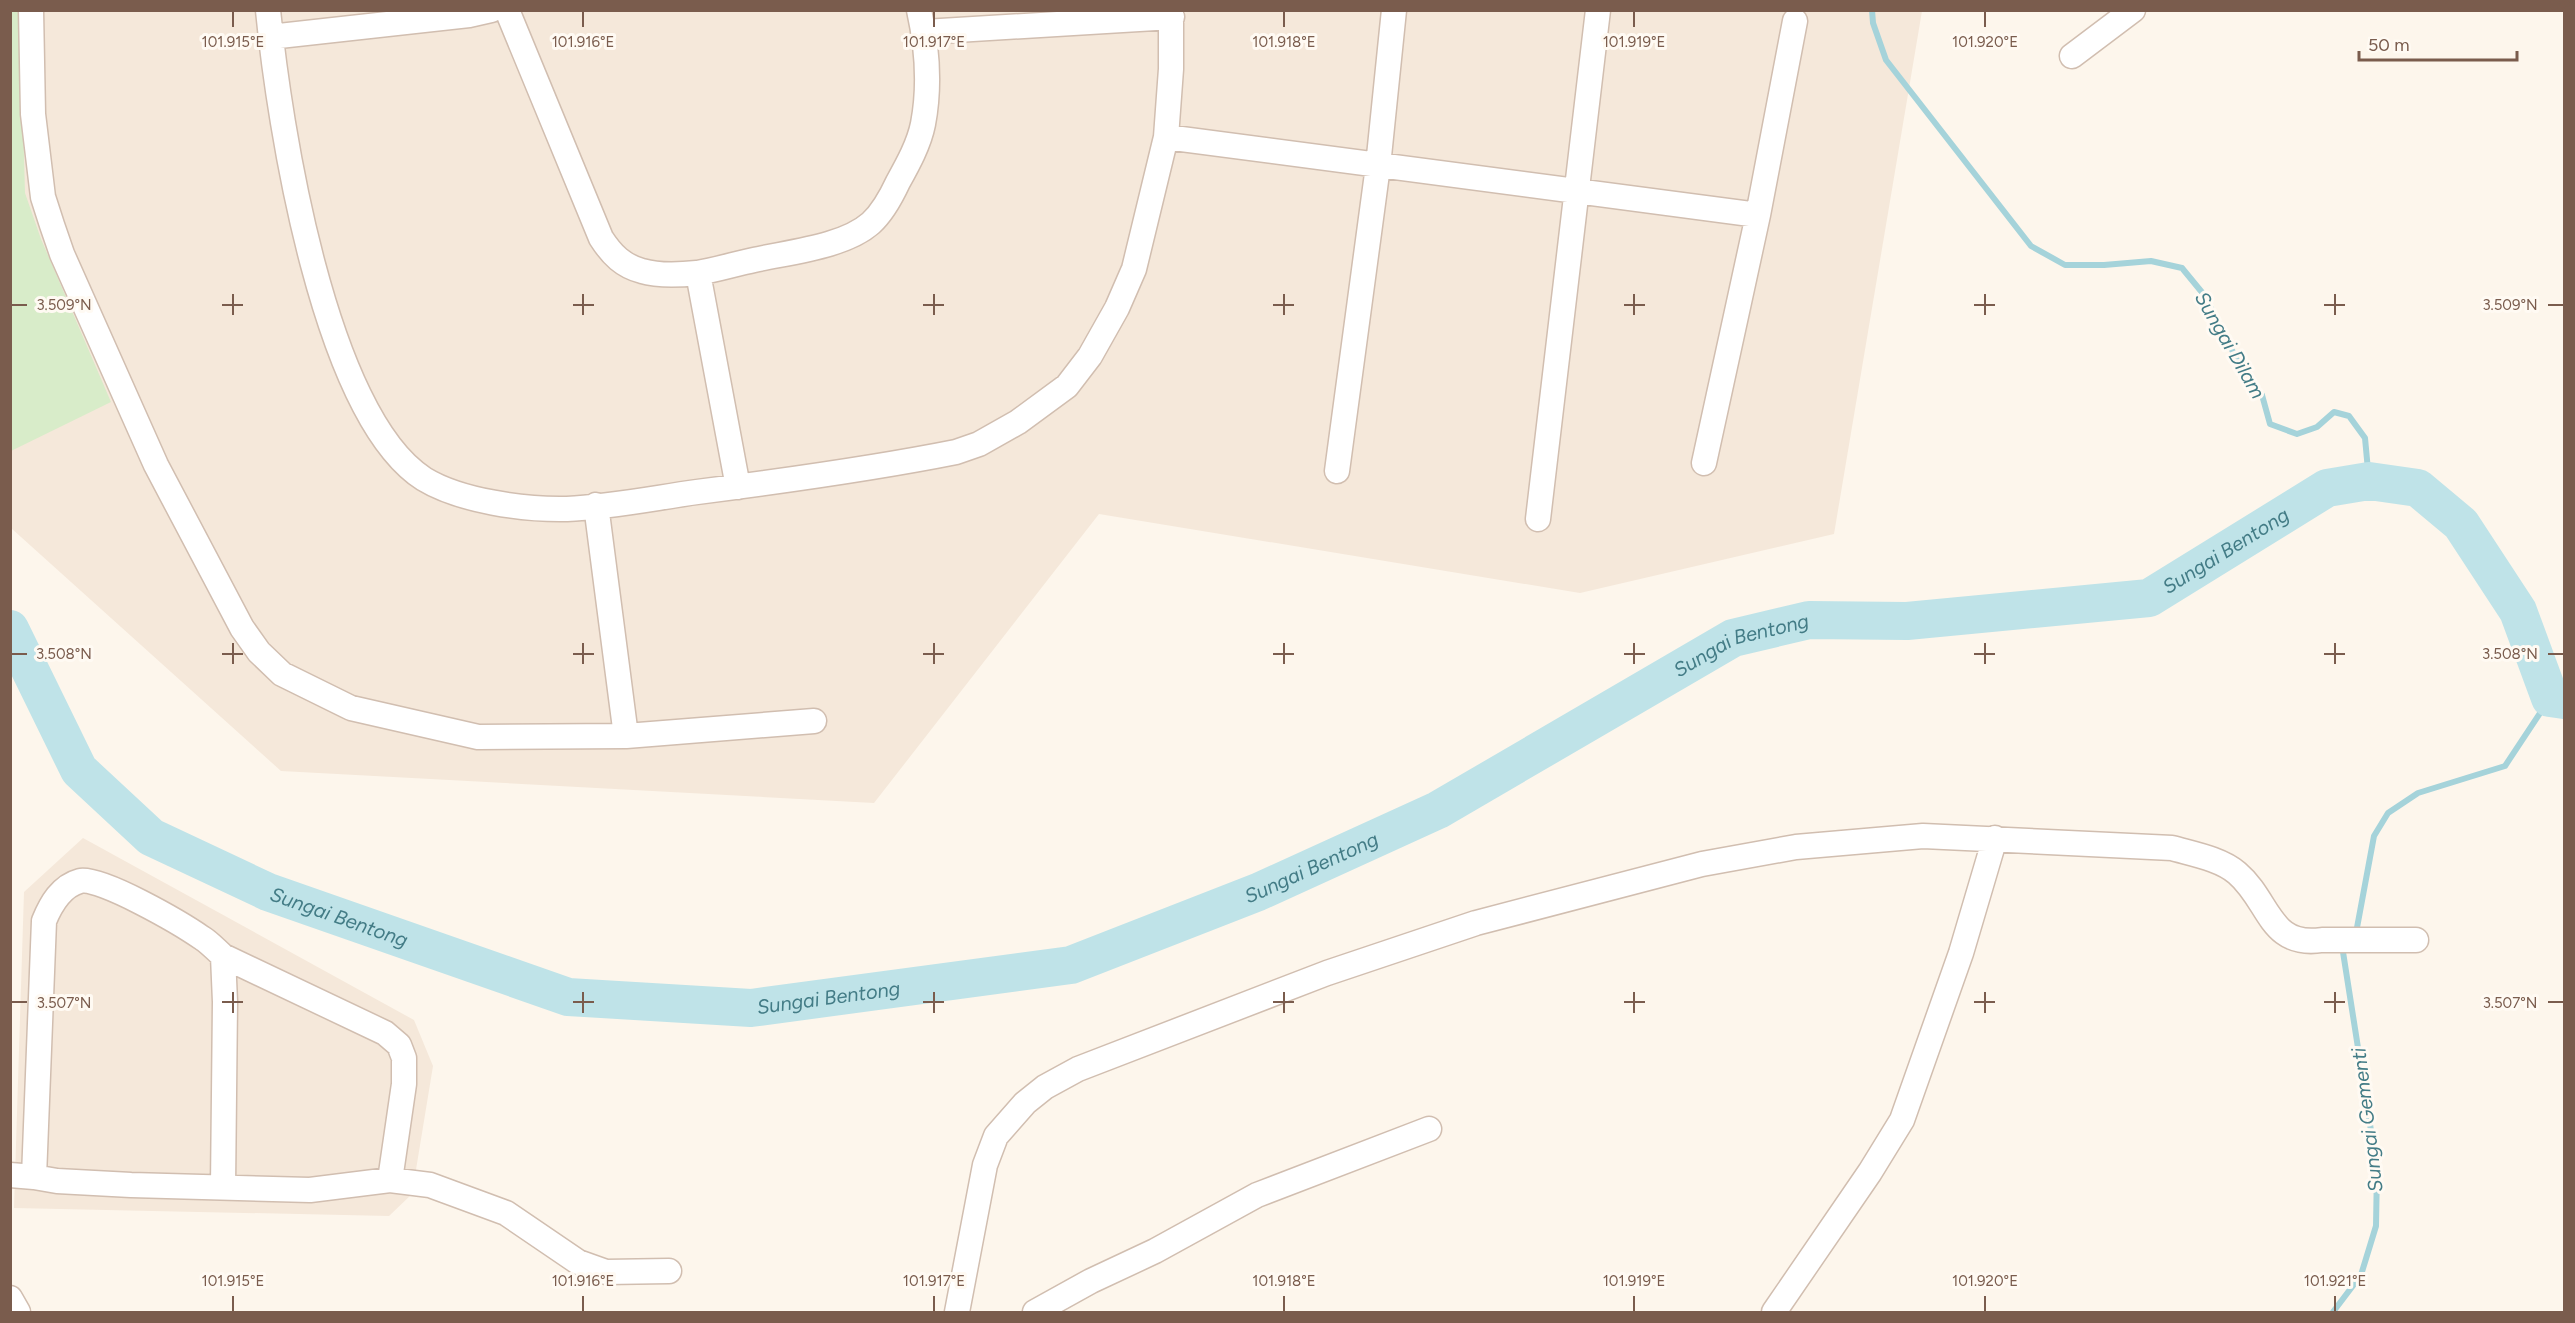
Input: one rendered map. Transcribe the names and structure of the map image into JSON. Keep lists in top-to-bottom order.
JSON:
{
  "water": ["Sungai Dilam", "Sungai Bentong", "Sungai Gementi"],
  "scale_bar": "50 m",
  "coordinates": [
    "101.915°E",
    "101.916°E",
    "101.917°E",
    "101.918°E",
    "101.919°E",
    "101.920°E",
    "3.509°N",
    "3.508°N",
    "3.507°N",
    "101.921°E"
  ]
}
